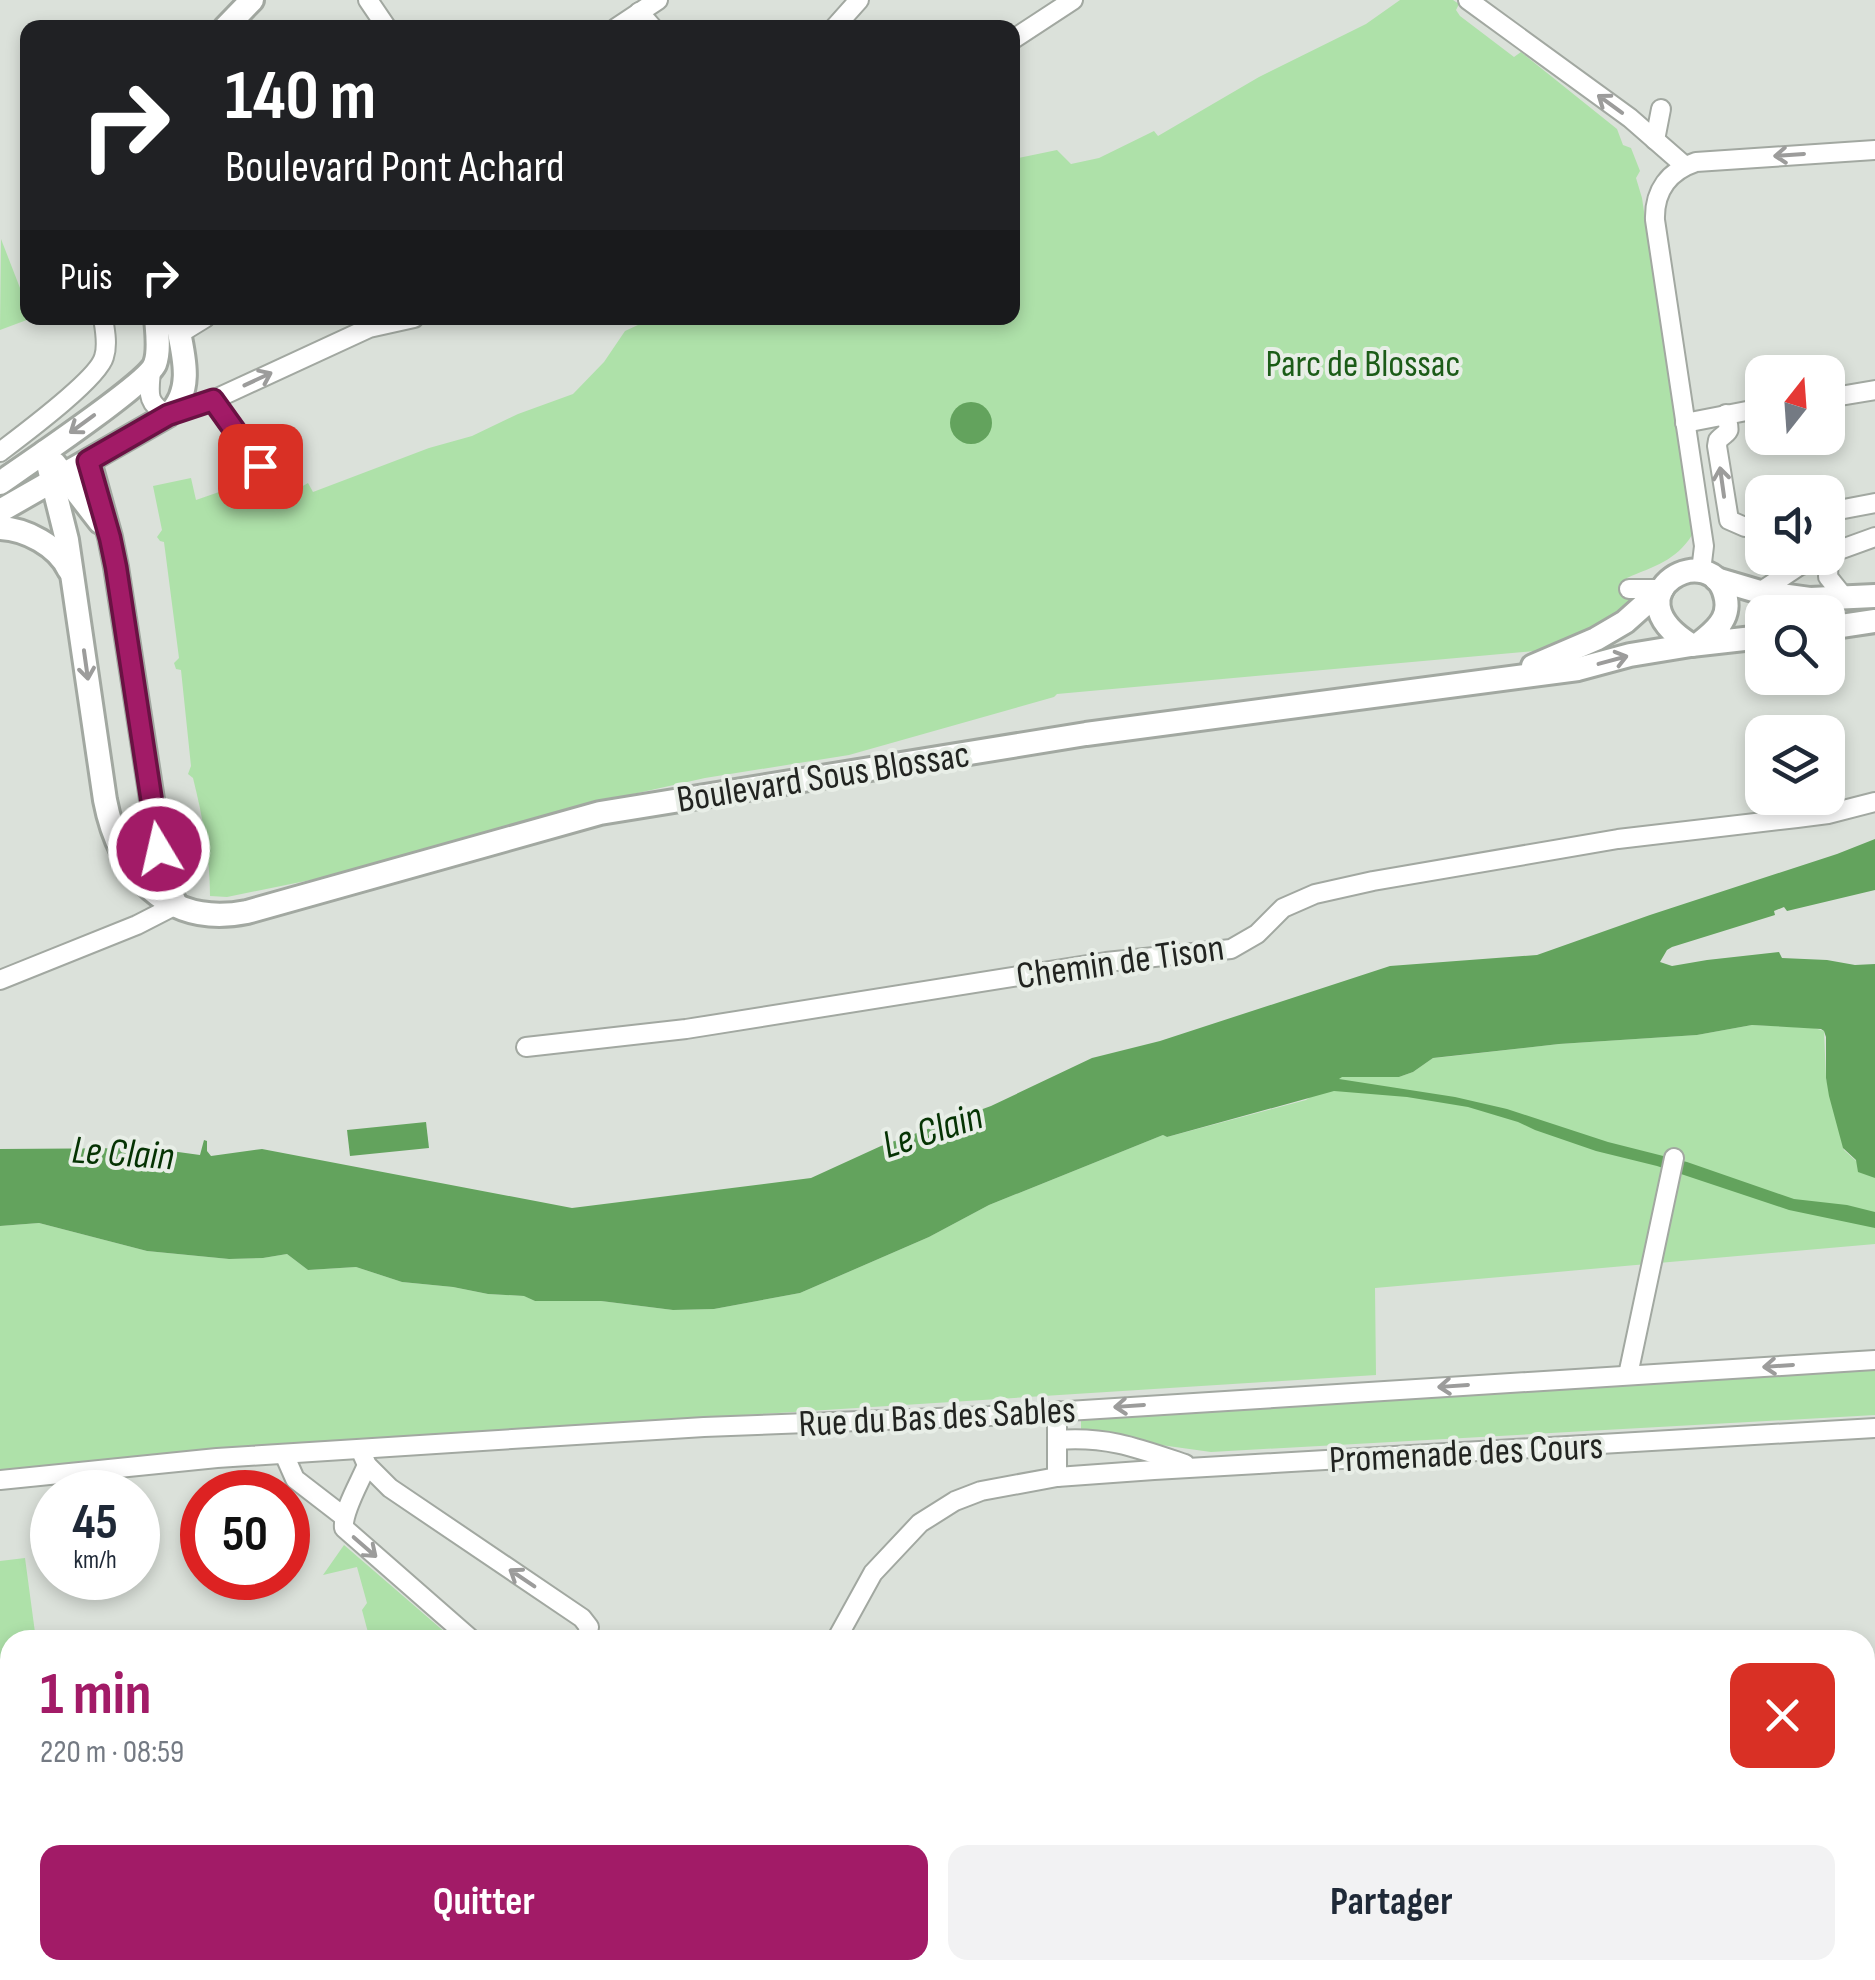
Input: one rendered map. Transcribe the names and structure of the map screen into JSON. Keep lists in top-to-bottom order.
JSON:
{
  "streets": {
    "main road": ["Boulevard Sous Blossac"],
    "street": ["Chemin de Tison", "Rue du Bas des Sables", "Promenade des Cours"]
  },
  "one_way": ["Rue du Bas des Sables"],
  "water": ["Le Clain"],
  "parks": ["Parc de Blossac"],
  "north": "top",
  "page": {
    "turn": ["140 m", "Boulevard Pont Achard"],
    "then": "Puis",
    "speed": "45 km/h",
    "limit": "50",
    "heading": ["1 min", "220 m · 08:59"],
    "buttons": ["Quitter", "Partager"]
  }
}
